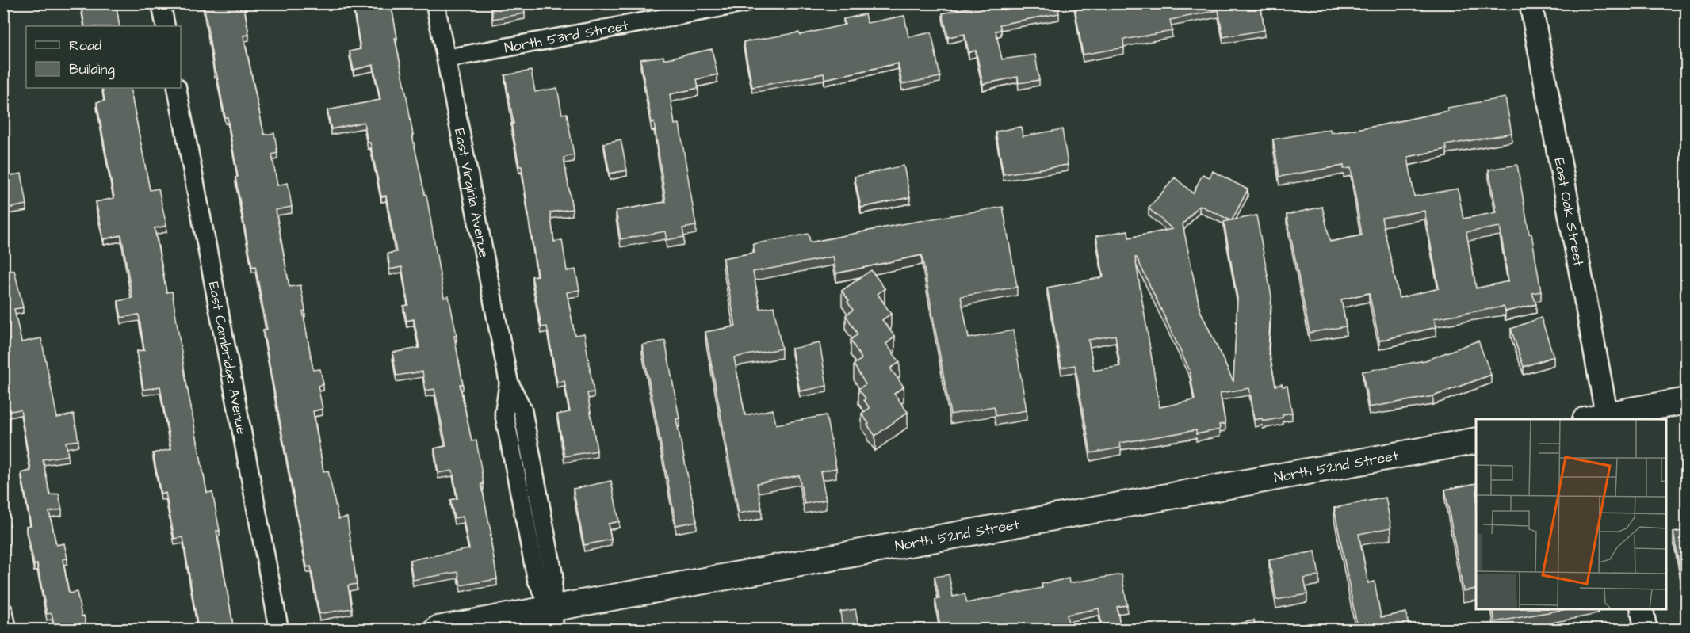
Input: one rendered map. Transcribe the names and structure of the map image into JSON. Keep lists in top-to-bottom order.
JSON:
{
  "streets": {
    "main road": ["North 52nd Street"],
    "street": [
      "North 53rd Street",
      "East Virginia Avenue",
      "East Oak Street",
      "East Cambridge Avenue"
    ]
  },
  "crossings": [
    ["North 53rd Street", "East Virginia Avenue"],
    ["East Virginia Avenue", "North 52nd Street"]
  ],
  "legend": ["Road", "Building"]
}
